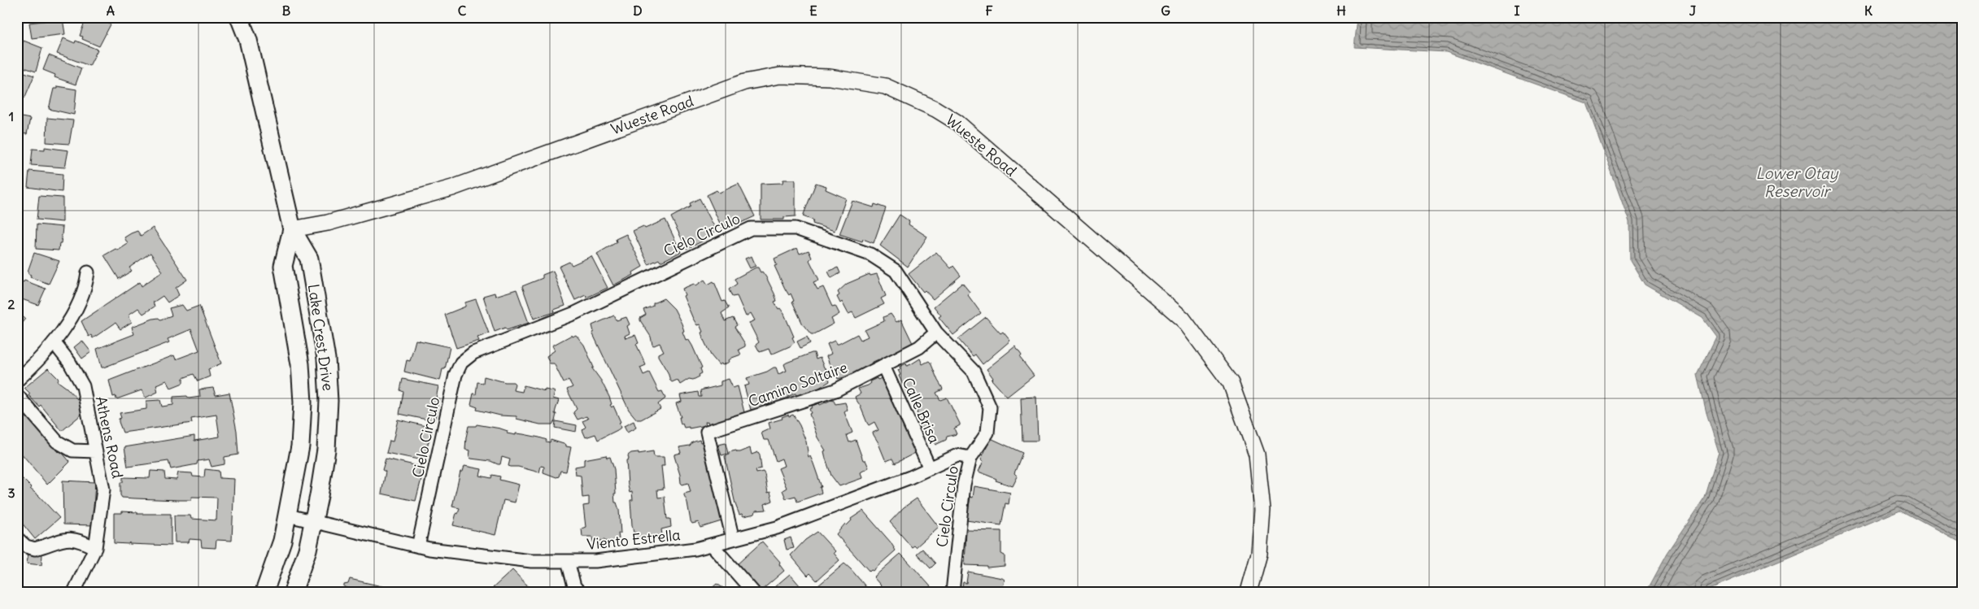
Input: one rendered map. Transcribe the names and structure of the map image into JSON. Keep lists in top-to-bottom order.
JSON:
{
  "streets": {
    "main road": ["Lake Crest Drive"],
    "street": [
      "Wueste Road",
      "Cielo Circulo",
      "Camino Soltaire",
      "Calle Brisa",
      "Athens Road",
      "Viento Estrella"
    ]
  },
  "crossings": [
    ["Wueste Road", "Lake Crest Drive"],
    ["Cielo Circulo", "Camino Soltaire"],
    ["Cielo Circulo", "Viento Estrella"],
    ["Lake Crest Drive", "Viento Estrella"],
    ["Camino Soltaire", "Calle Brisa"],
    ["Camino Soltaire", "Viento Estrella"],
    ["Calle Brisa", "Viento Estrella"]
  ],
  "water": ["Lower Otay Reservoir"],
  "grid": {
    "columns": [
      "A",
      "B",
      "C",
      "D",
      "E",
      "F",
      "G",
      "H",
      "I",
      "J",
      "K"
    ],
    "rows": ["1", "2", "3"]
  }
}
